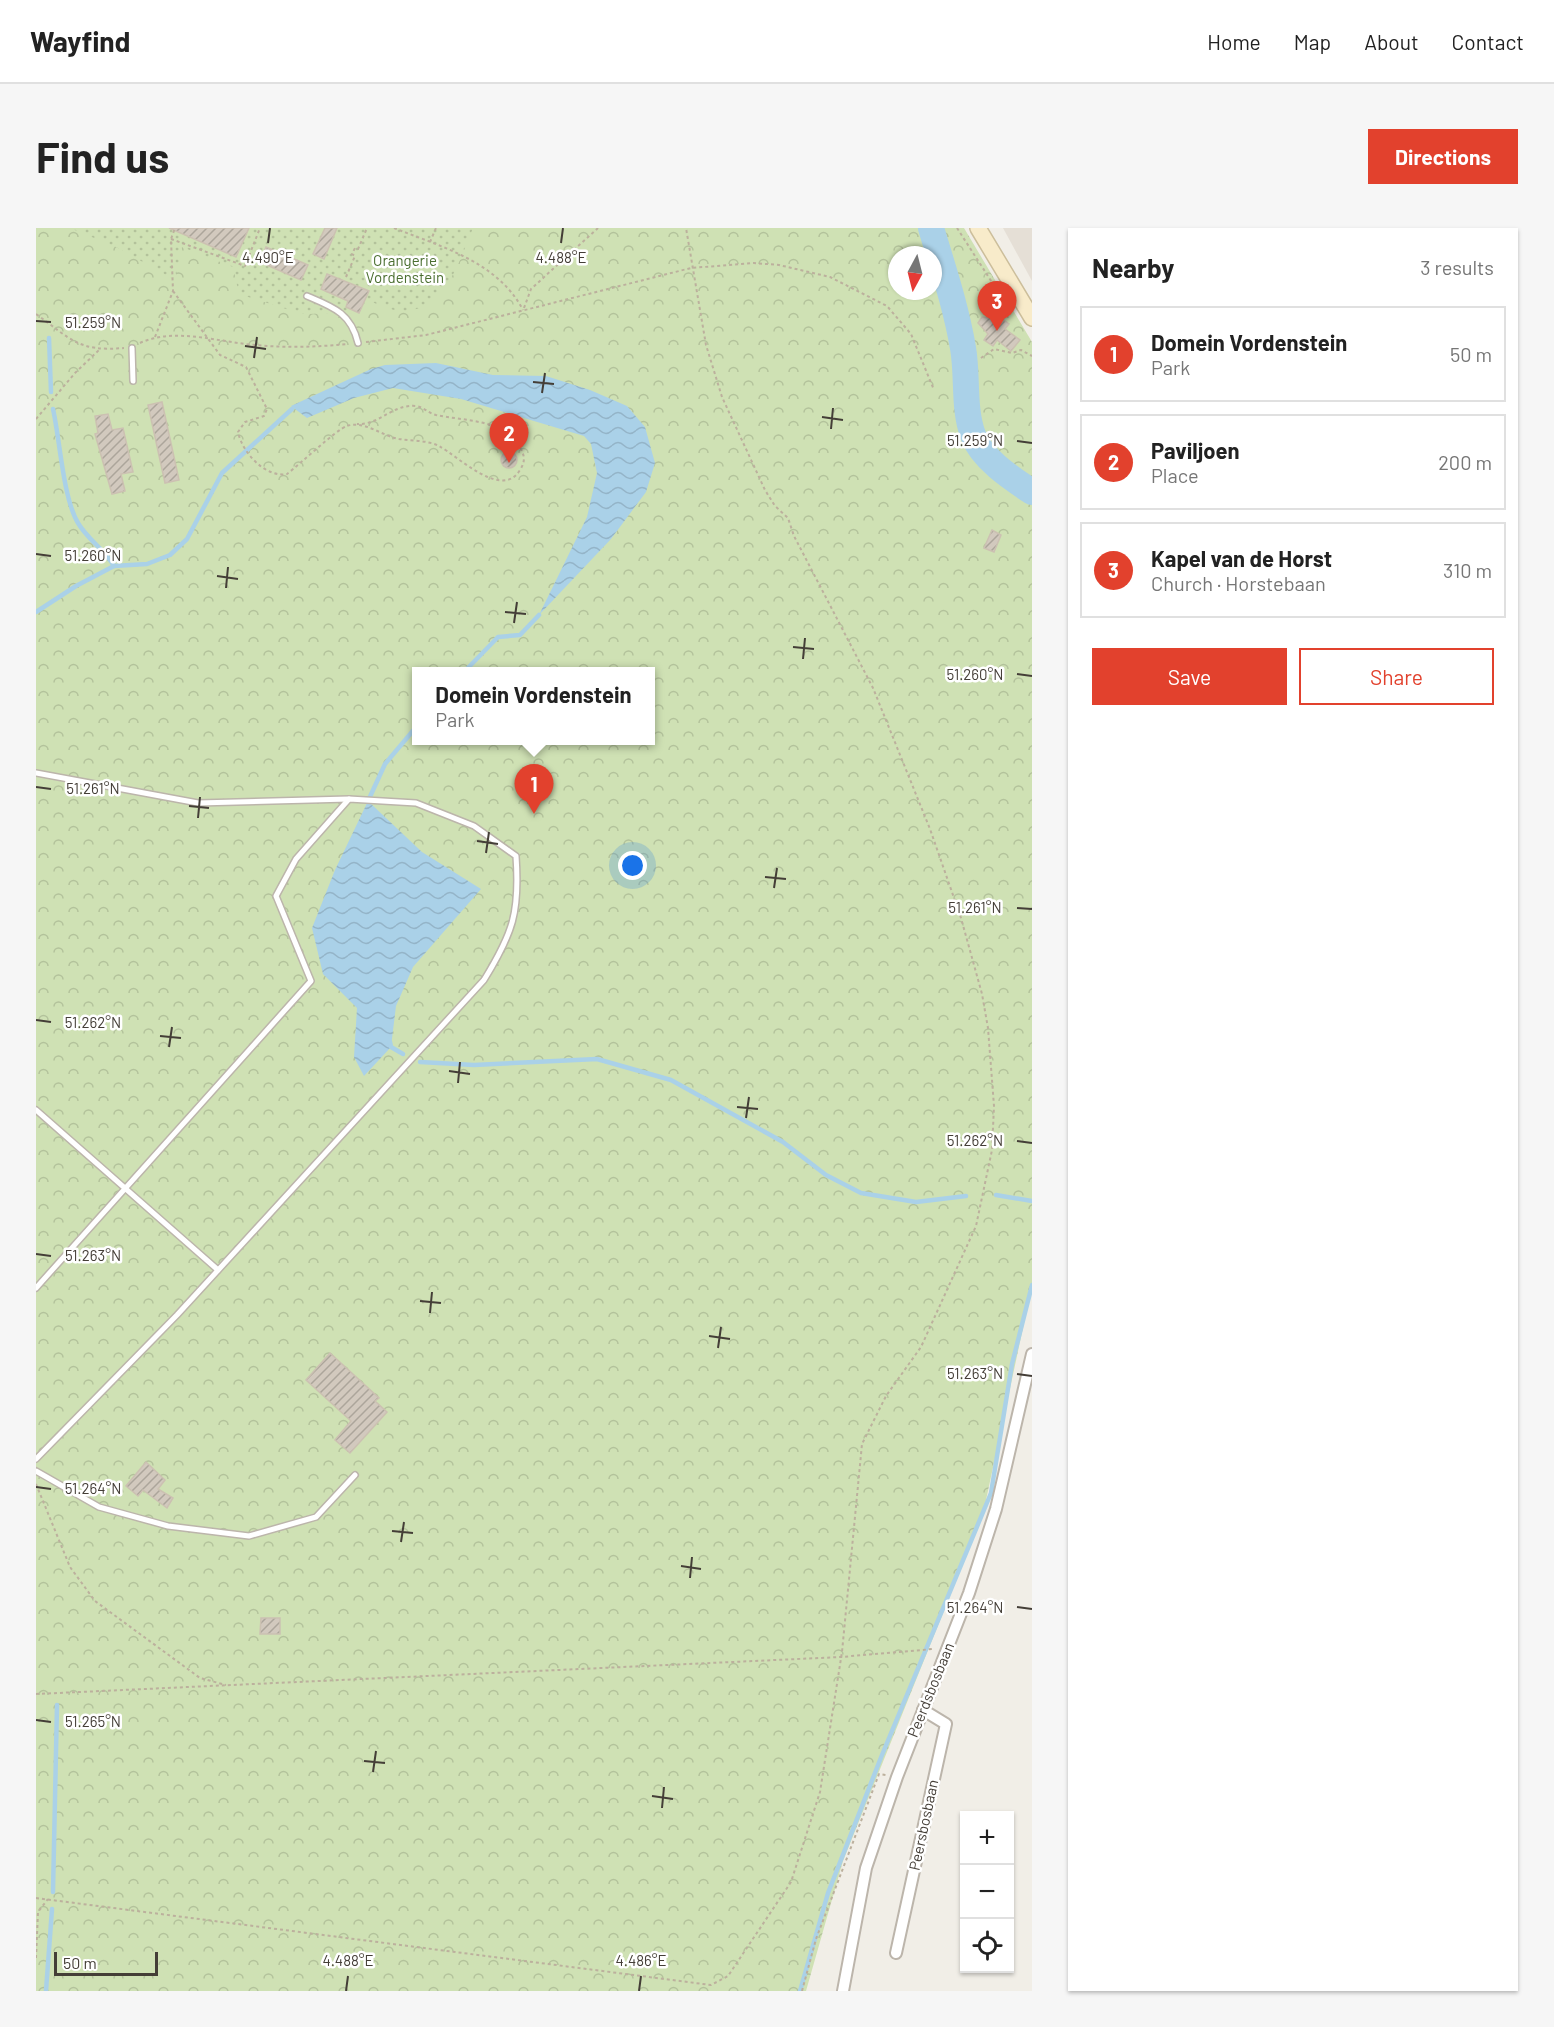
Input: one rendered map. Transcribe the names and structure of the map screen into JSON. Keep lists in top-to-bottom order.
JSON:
{
  "streets": {
    "street": ["Peerdsbosbaan", "Peersbosbaan"]
  },
  "crossings": [
    ["Peerdsbosbaan", "Peersbosbaan"]
  ],
  "parks": ["Orangerie Vordenstein"],
  "scale_bar": "50 m",
  "north": "bottom",
  "page": {
    "header": "Wayfind",
    "nav": [
      "Home",
      "Map",
      "About",
      "Contact"
    ],
    "buttons": [
      "Directions",
      ["Save", "Share"]
    ],
    "title": "Find us",
    "heading": ["Nearby", "3 results"],
    "pins": ["3", "2", "1"],
    "list": [
      {
        "mark": "1",
        "name": "Domein Vordenstein",
        "note": "Park",
        "value": "50 m"
      },
      {
        "mark": "2",
        "name": "Paviljoen",
        "note": "Place",
        "value": "200 m"
      },
      {
        "mark": "3",
        "name": "Kapel van de Horst",
        "note": "Church · Horstebaan",
        "value": "310 m"
      }
    ],
    "popup": ["Domein Vordenstein", "Park"],
    "map_buttons": ["+", "−"],
    "scale": "50 m"
  },
  "coordinates": [
    "4.490°E",
    "4.488°E",
    "51.259°N",
    "51.260°N",
    "51.261°N",
    "51.262°N",
    "51.263°N",
    "51.264°N",
    "51.265°N",
    "4.486°E"
  ]
}
